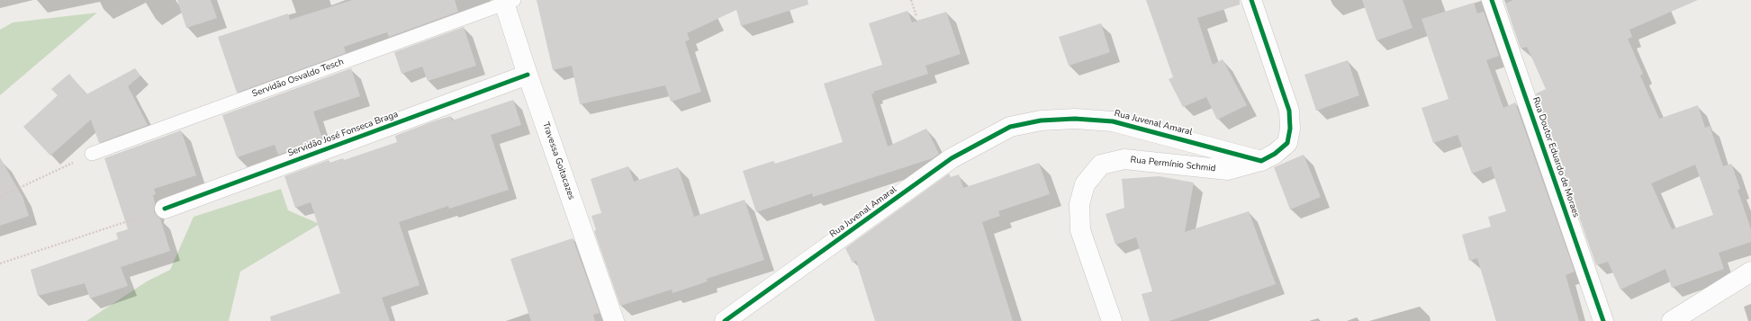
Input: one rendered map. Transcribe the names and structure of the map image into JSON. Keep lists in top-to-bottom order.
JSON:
{
  "streets": {
    "street": [
      "Rua Juvenal Amaral",
      "Servidão José Fonseca Braga",
      "Rua Doutor Eduardo de Moraes",
      "Travessa Goitacazes",
      "Rua Permínio Schmid"
    ],
    "lane": ["Servidão Osvaldo Tesch"]
  },
  "crossings": [
    ["Servidão Osvaldo Tesch", "Travessa Goitacazes"],
    ["Rua Juvenal Amaral", "Rua Permínio Schmid"],
    ["Servidão José Fonseca Braga", "Travessa Goitacazes"]
  ]
}
